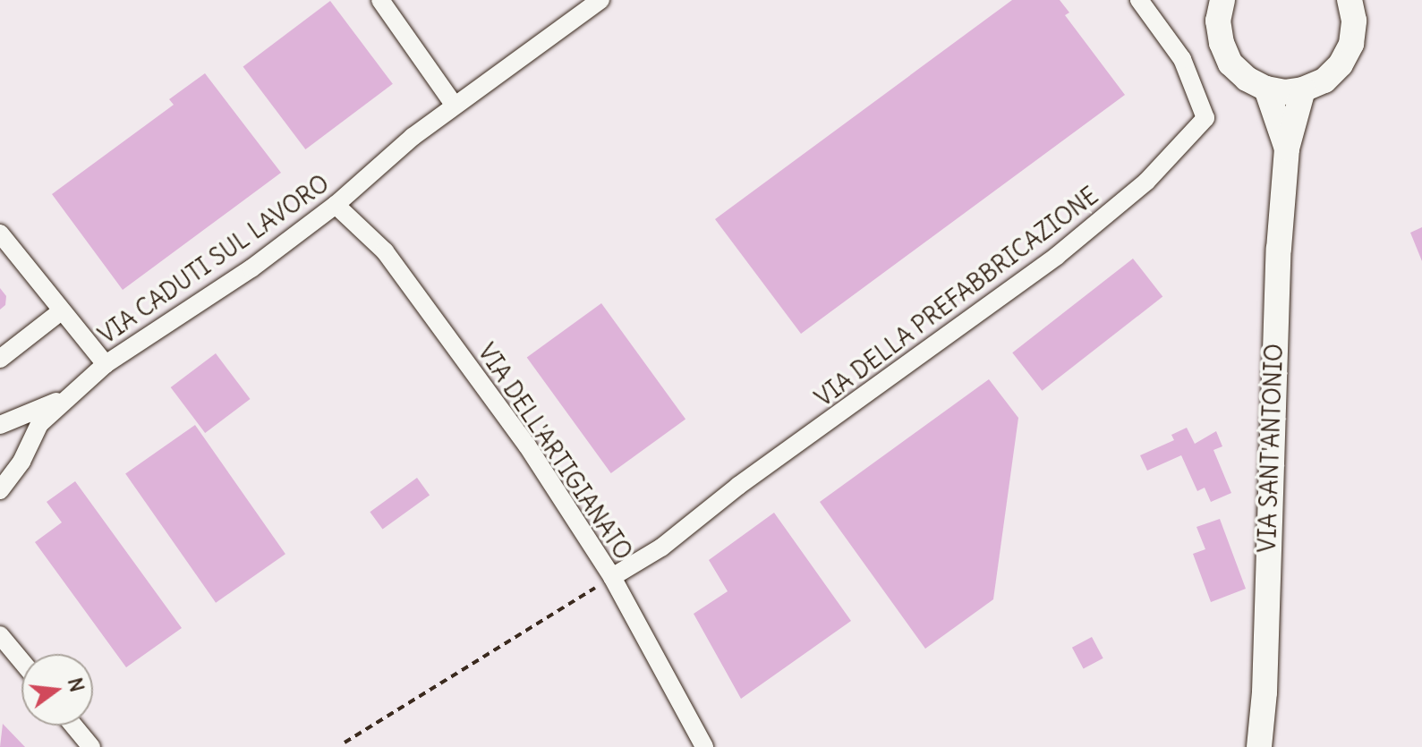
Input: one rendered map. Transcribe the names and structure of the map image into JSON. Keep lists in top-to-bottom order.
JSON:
{
  "streets": {
    "main road": ["VIA SANT'ANTONIO"],
    "street": ["VIA CADUTI SUL LAVORO", "VIA DELLA PREFABBRICAZIONE", "VIA DELL'ARTIGIANATO"]
  },
  "crossings": [
    ["VIA CADUTI SUL LAVORO", "VIA DELL'ARTIGIANATO"],
    ["VIA DELLA PREFABBRICAZIONE", "VIA DELL'ARTIGIANATO"]
  ],
  "north": "right"
}
